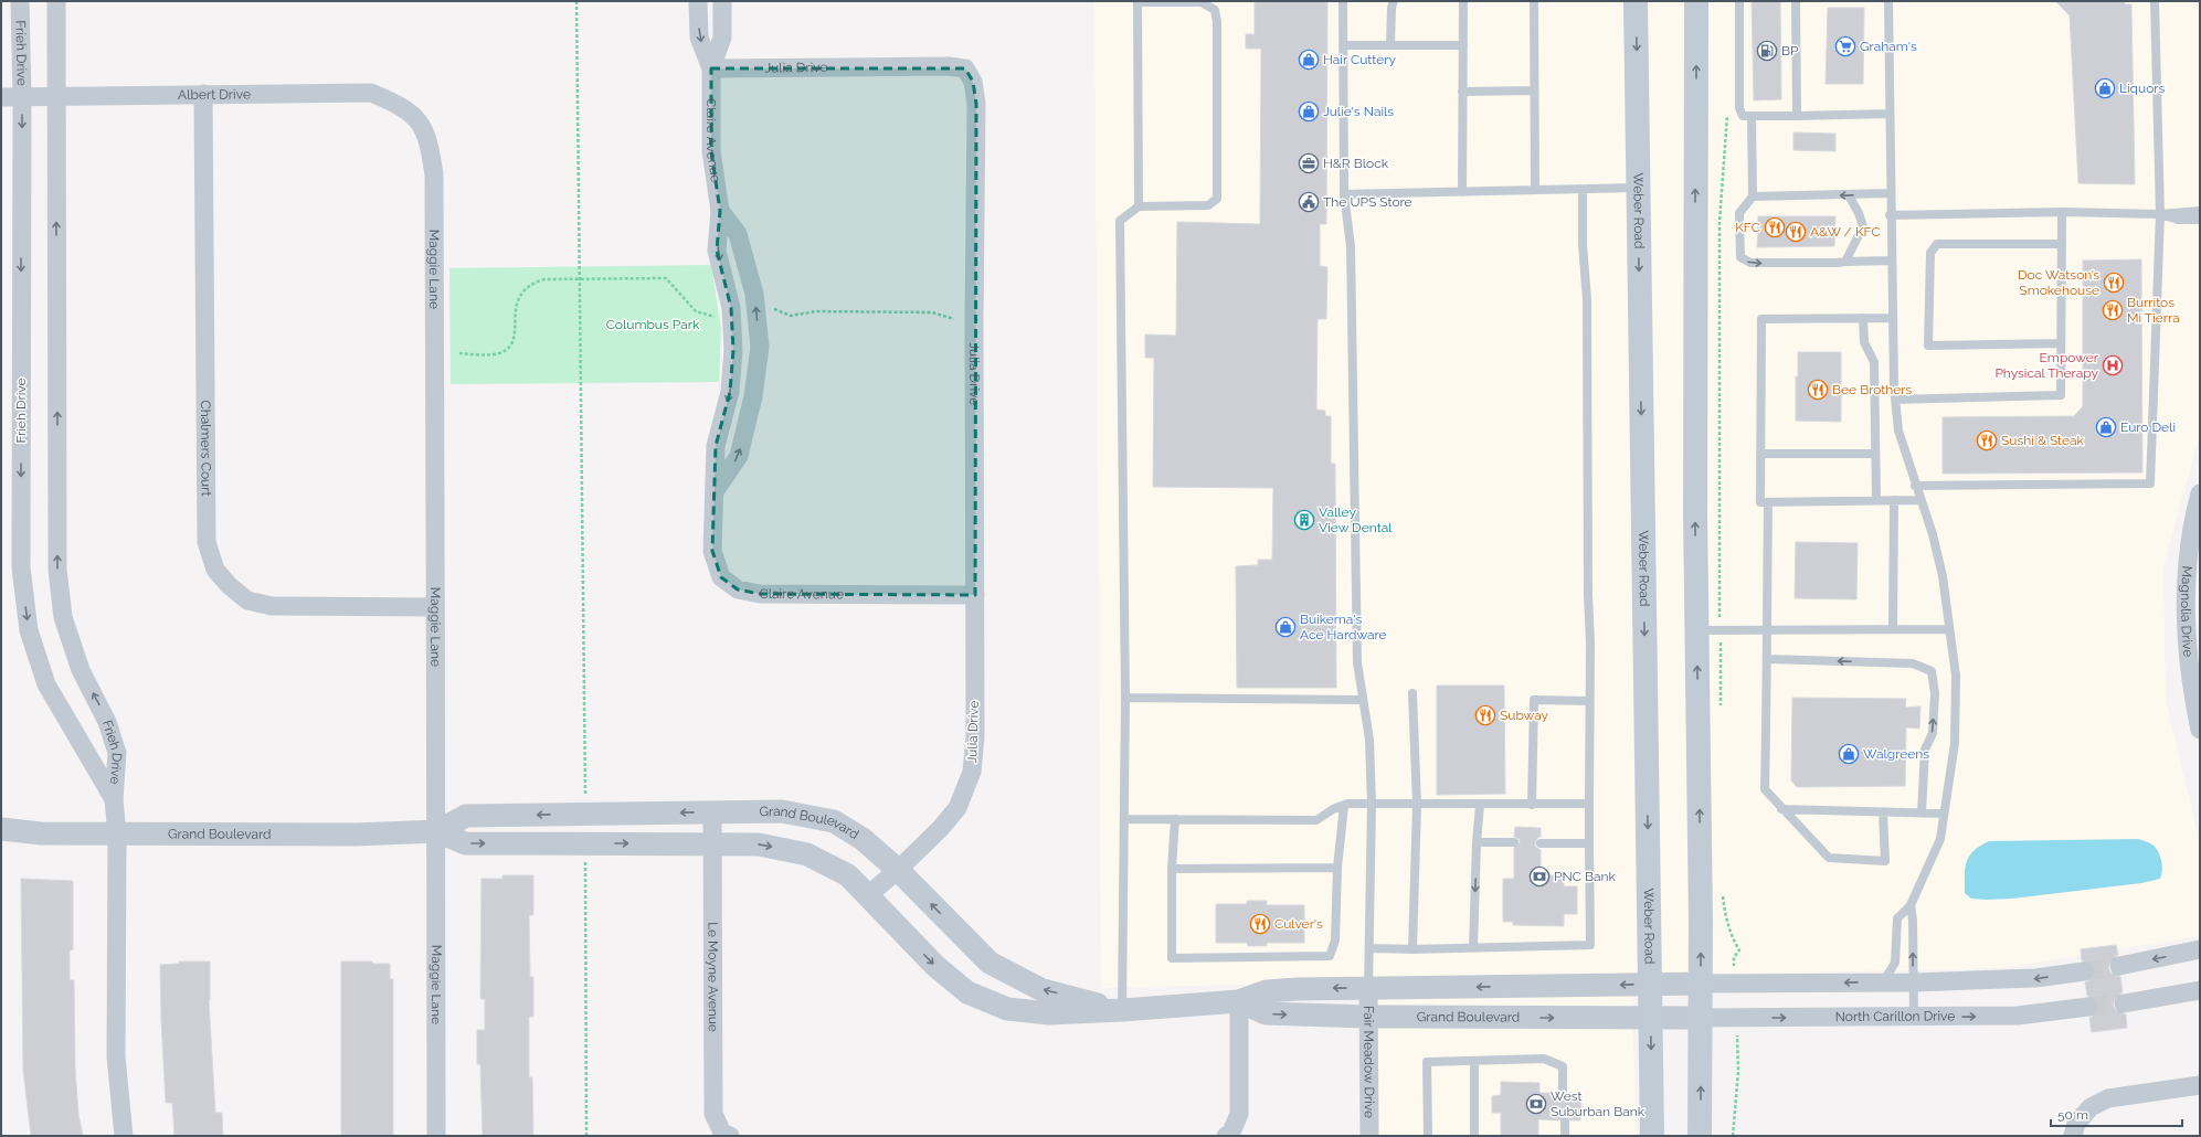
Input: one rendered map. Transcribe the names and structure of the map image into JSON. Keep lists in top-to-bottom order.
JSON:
{
  "streets": {
    "main road": ["Weber Road"],
    "street": [
      "Frieh Drive",
      "Julia Drive",
      "Albert Drive",
      "Claire Avenue",
      "Maggie Lane",
      "Chalmers Court",
      "Magnolia Drive",
      "Grand Boulevard",
      "Le Moyne Avenue",
      "North Carillon Drive",
      "Fair Meadow Drive"
    ]
  },
  "crossings": [
    ["Frieh Drive", "Albert Drive"],
    ["Frieh Drive", "Grand Boulevard"],
    ["Julia Drive", "Claire Avenue"],
    ["Julia Drive", "Grand Boulevard"],
    ["Albert Drive", "Maggie Lane"],
    ["Albert Drive", "Chalmers Court"],
    ["Weber Road", "Grand Boulevard"],
    ["Maggie Lane", "Chalmers Court"],
    ["Maggie Lane", "Grand Boulevard"],
    ["Grand Boulevard", "Le Moyne Avenue"],
    ["Grand Boulevard", "North Carillon Drive"],
    ["Grand Boulevard", "Fair Meadow Drive"]
  ],
  "parks": ["Columbus Park"],
  "places": {
    "supermarket": ["Graham's"],
    "fuel station": ["BP"],
    "shop": [
      "Hair Cuttery",
      "Liquors",
      "Julie's Nails",
      "Euro Deli",
      "Buikema's Ace Hardware",
      "Walgreens"
    ],
    "office": ["H&R Block"],
    "public building": ["The UPS Store"],
    "restaurant": [
      "KFC",
      "A&W / KFC",
      "Doc Watson’s Smokehouse",
      "Burritos Mi Tierra",
      "Bee Brothers",
      "Sushi & Steak",
      "Subway",
      "Culver's"
    ],
    "hospital": ["Empower Physical Therapy"],
    "building": ["Valley View Dental"],
    "bank": ["PNC Bank", "West Suburban Bank"]
  },
  "scale_bar": "50 m"
}
